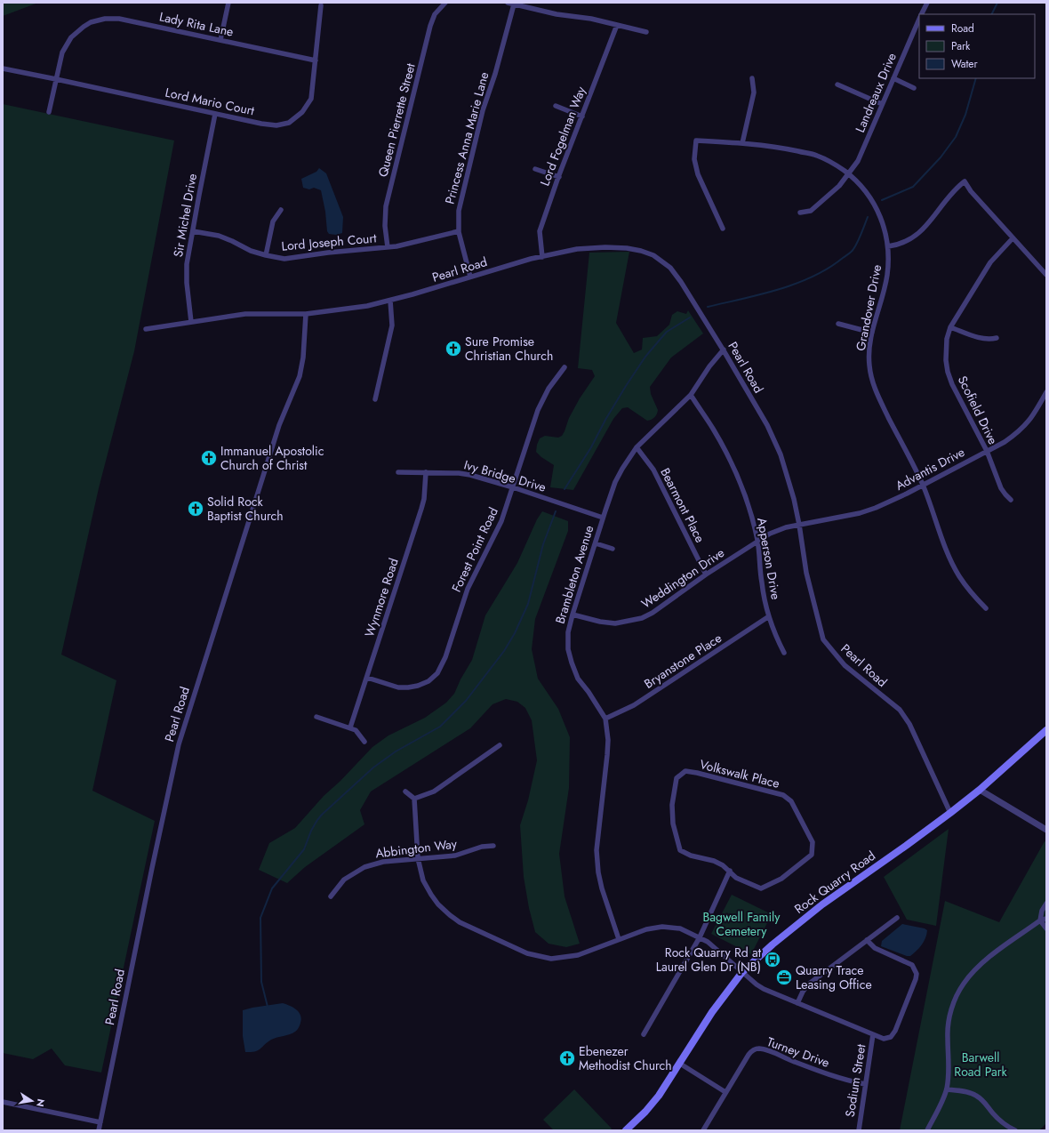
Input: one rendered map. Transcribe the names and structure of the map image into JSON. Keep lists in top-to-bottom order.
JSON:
{
  "streets": {
    "main road": ["Rock Quarry Road"],
    "street": [
      "Lady Rita Lane",
      "Landreaux Drive",
      "Lord Mario Court",
      "Queen Pierrette Street",
      "Lord Fogelman Way",
      "Princess Anna Marie Lane",
      "Sir Michel Drive",
      "Lord Joseph Court",
      "Pearl Road",
      "Grandover Drive",
      "Scofield Drive",
      "Advantis Drive",
      "Ivy Bridge Drive",
      "Bearmont Place",
      "Forest Point Road",
      "Apperson Drive",
      "Brambleton Avenue",
      "Weddington Drive",
      "Wynmore Road",
      "Bryanstone Place",
      "Volkswalk Place",
      "Abbington Way",
      "Turney Drive",
      "Sodium Street"
    ]
  },
  "crossings": [
    ["Lady Rita Lane", "Lord Mario Court"],
    ["Landreaux Drive", "Grandover Drive"],
    ["Lord Mario Court", "Sir Michel Drive"],
    ["Queen Pierrette Street", "Lord Joseph Court"],
    ["Lord Fogelman Way", "Pearl Road"],
    ["Princess Anna Marie Lane", "Lord Joseph Court"],
    ["Princess Anna Marie Lane", "Pearl Road"],
    ["Sir Michel Drive", "Lord Joseph Court"],
    ["Sir Michel Drive", "Pearl Road"],
    ["Pearl Road", "Advantis Drive"],
    ["Pearl Road", "Brambleton Avenue"],
    ["Pearl Road", "Weddington Drive"],
    ["Pearl Road", "Rock Quarry Road"],
    ["Grandover Drive", "Advantis Drive"],
    ["Scofield Drive", "Advantis Drive"],
    ["Advantis Drive", "Weddington Drive"],
    ["Ivy Bridge Drive", "Forest Point Road"],
    ["Ivy Bridge Drive", "Brambleton Avenue"],
    ["Ivy Bridge Drive", "Wynmore Road"],
    ["Bearmont Place", "Brambleton Avenue"],
    ["Bearmont Place", "Weddington Drive"],
    ["Forest Point Road", "Wynmore Road"],
    ["Apperson Drive", "Brambleton Avenue"],
    ["Apperson Drive", "Weddington Drive"],
    ["Apperson Drive", "Bryanstone Place"],
    ["Brambleton Avenue", "Weddington Drive"],
    ["Brambleton Avenue", "Bryanstone Place"],
    ["Turney Drive", "Sodium Street"]
  ],
  "parks": ["Bagwell Family Cemetery", "Barwell Road Park"],
  "places": {
    "church": [
      "Sure Promise Christian Church",
      "Immanuel Apostolic Church of Christ",
      "Solid Rock Baptist Church",
      "Ebenezer Methodist Church"
    ],
    "bus stop": ["Rock Quarry Rd at Laurel Glen Dr (NB)"],
    "office": ["Quarry Trace Leasing Office"]
  },
  "legend": ["Road", "Park", "Water"],
  "north": "right"
}
